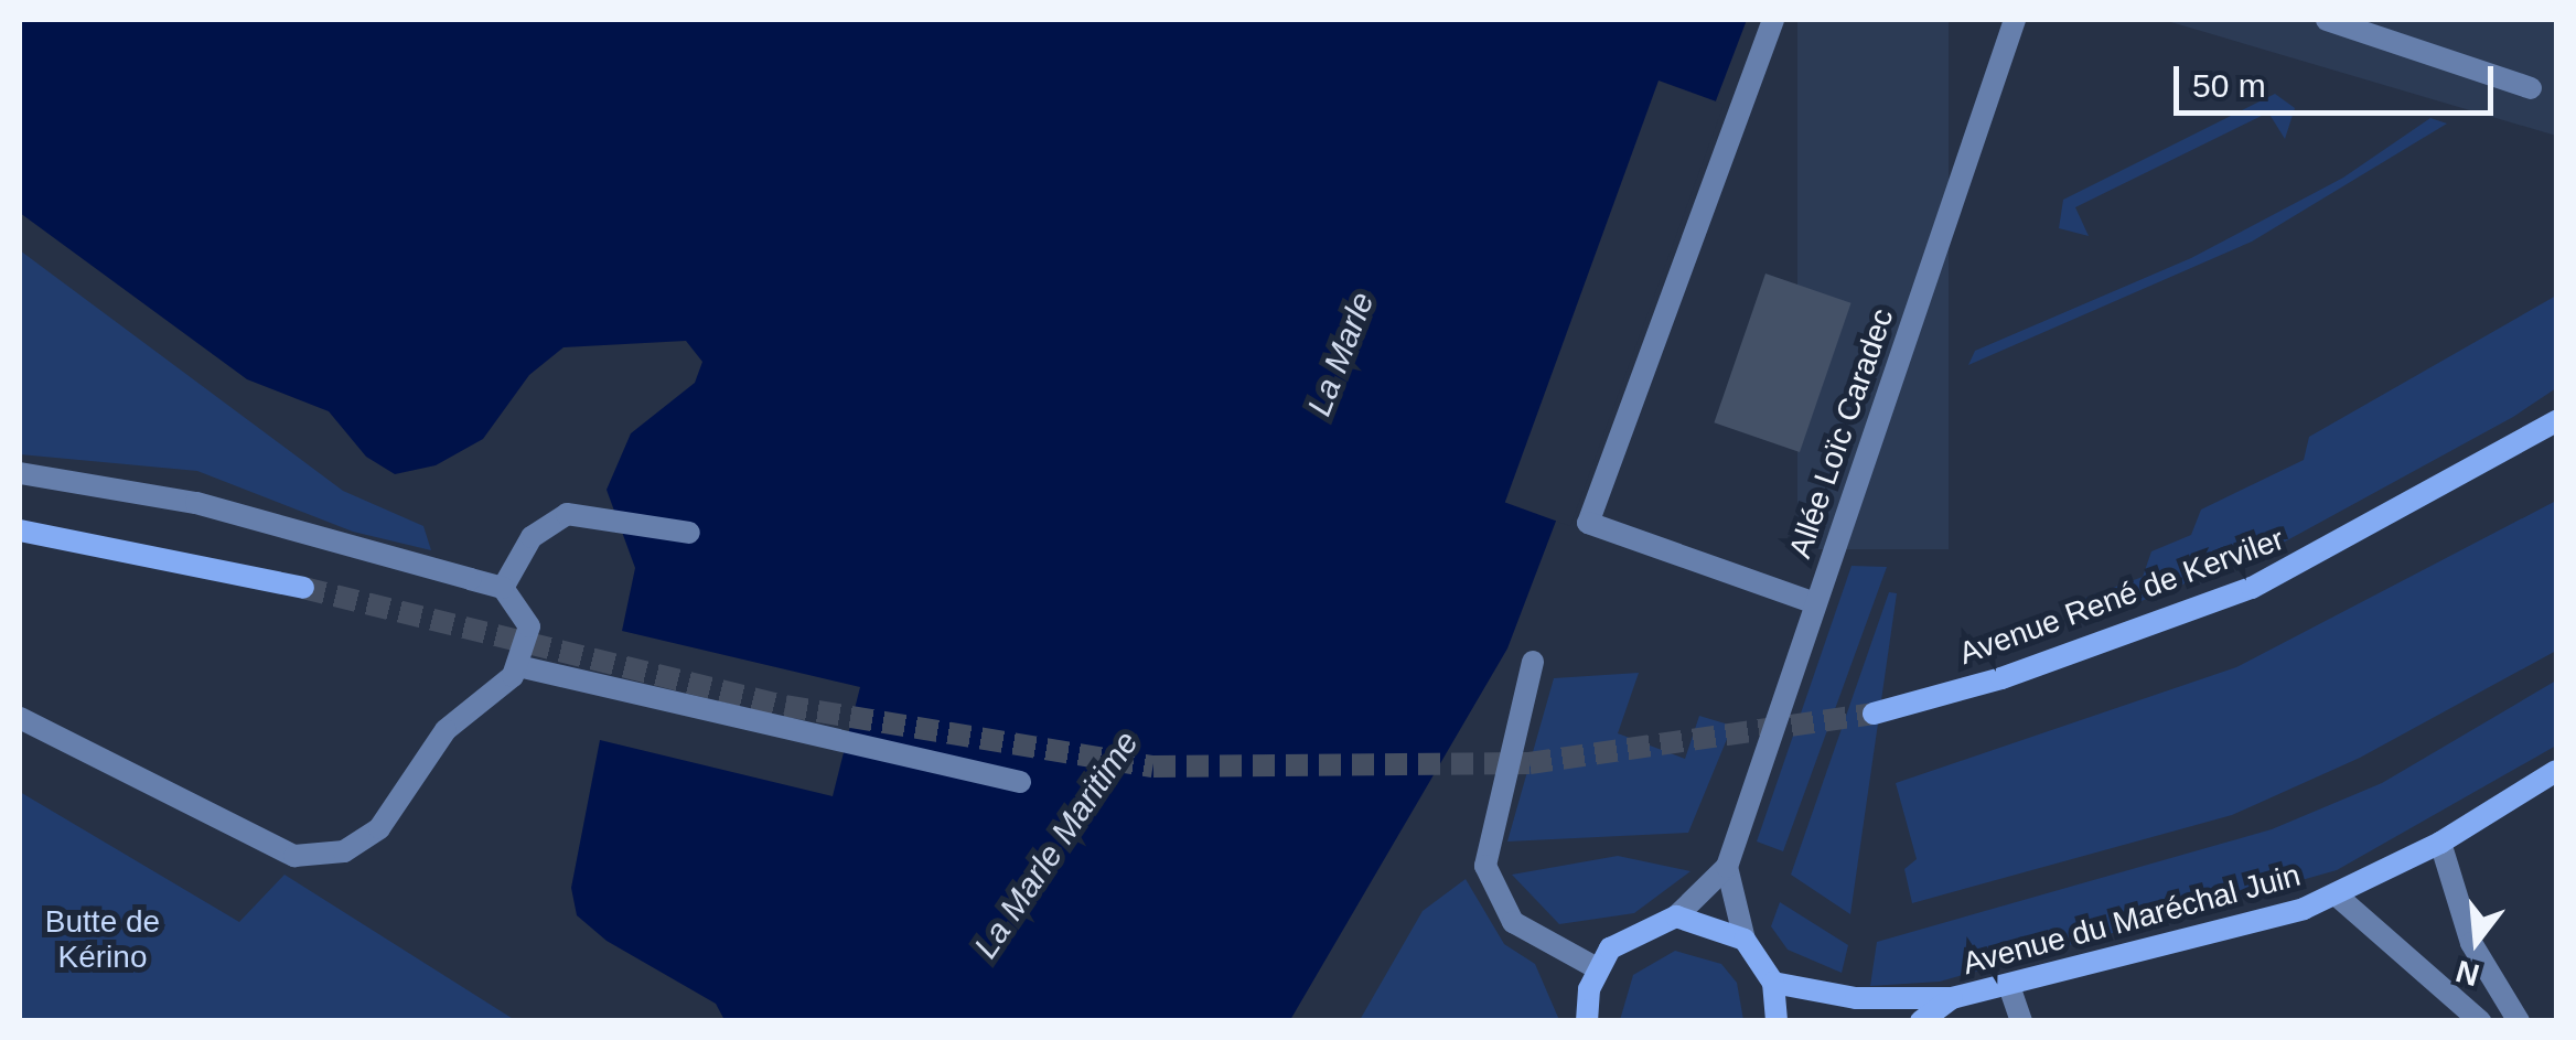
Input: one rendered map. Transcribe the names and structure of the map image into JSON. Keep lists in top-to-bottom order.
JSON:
{
  "streets": {
    "main road": ["Avenue René de Kerviler", "Avenue du Maréchal Juin"],
    "street": ["Allée Loïc Caradec"]
  },
  "water": ["La Marle", "La Marle Maritime"],
  "parks": ["Butte de Kérino"],
  "scale_bar": "50 m",
  "north": "bottom"
}
